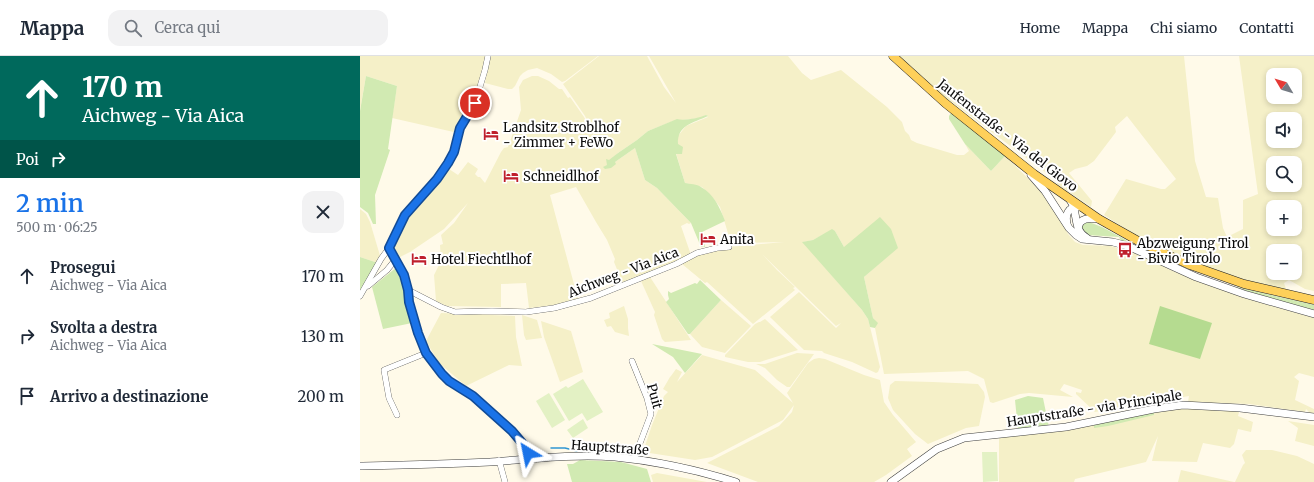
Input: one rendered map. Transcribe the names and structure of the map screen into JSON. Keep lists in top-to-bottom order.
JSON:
{
  "streets": {
    "main road": ["Jaufenstraße - Via del Giovo"],
    "street": [
      "Aichweg - Via Aica",
      "Puit",
      "Hauptstraße - via Principale",
      "Hauptstraße"
    ]
  },
  "crossings": [
    ["Puit", "Hauptstraße"]
  ],
  "places": {
    "hotel": [
      "Landsitz Stroblhof - Zimmer + FeWo",
      "Schneidlhof",
      "Anita",
      "Hotel Fiechtlhof"
    ],
    "bus stop": ["Abzweigung Tirol - Bivio Tirolo"]
  },
  "north": "top left",
  "page": {
    "header": "Mappa",
    "search": "Cerca qui",
    "nav": [
      "Home",
      "Mappa",
      "Chi siamo",
      "Contatti"
    ],
    "turn": ["170 m", "Aichweg - Via Aica"],
    "map_buttons": ["+", "−"],
    "then": "Poi",
    "heading": ["2 min", "500 m · 06:25"],
    "list": [
      {
        "name": "Prosegui",
        "note": "Aichweg - Via Aica",
        "value": "170 m"
      },
      {
        "name": "Svolta a destra",
        "note": "Aichweg - Via Aica",
        "value": "130 m"
      },
      {
        "name": "Arrivo a destinazione",
        "value": "200 m"
      }
    ]
  }
}
